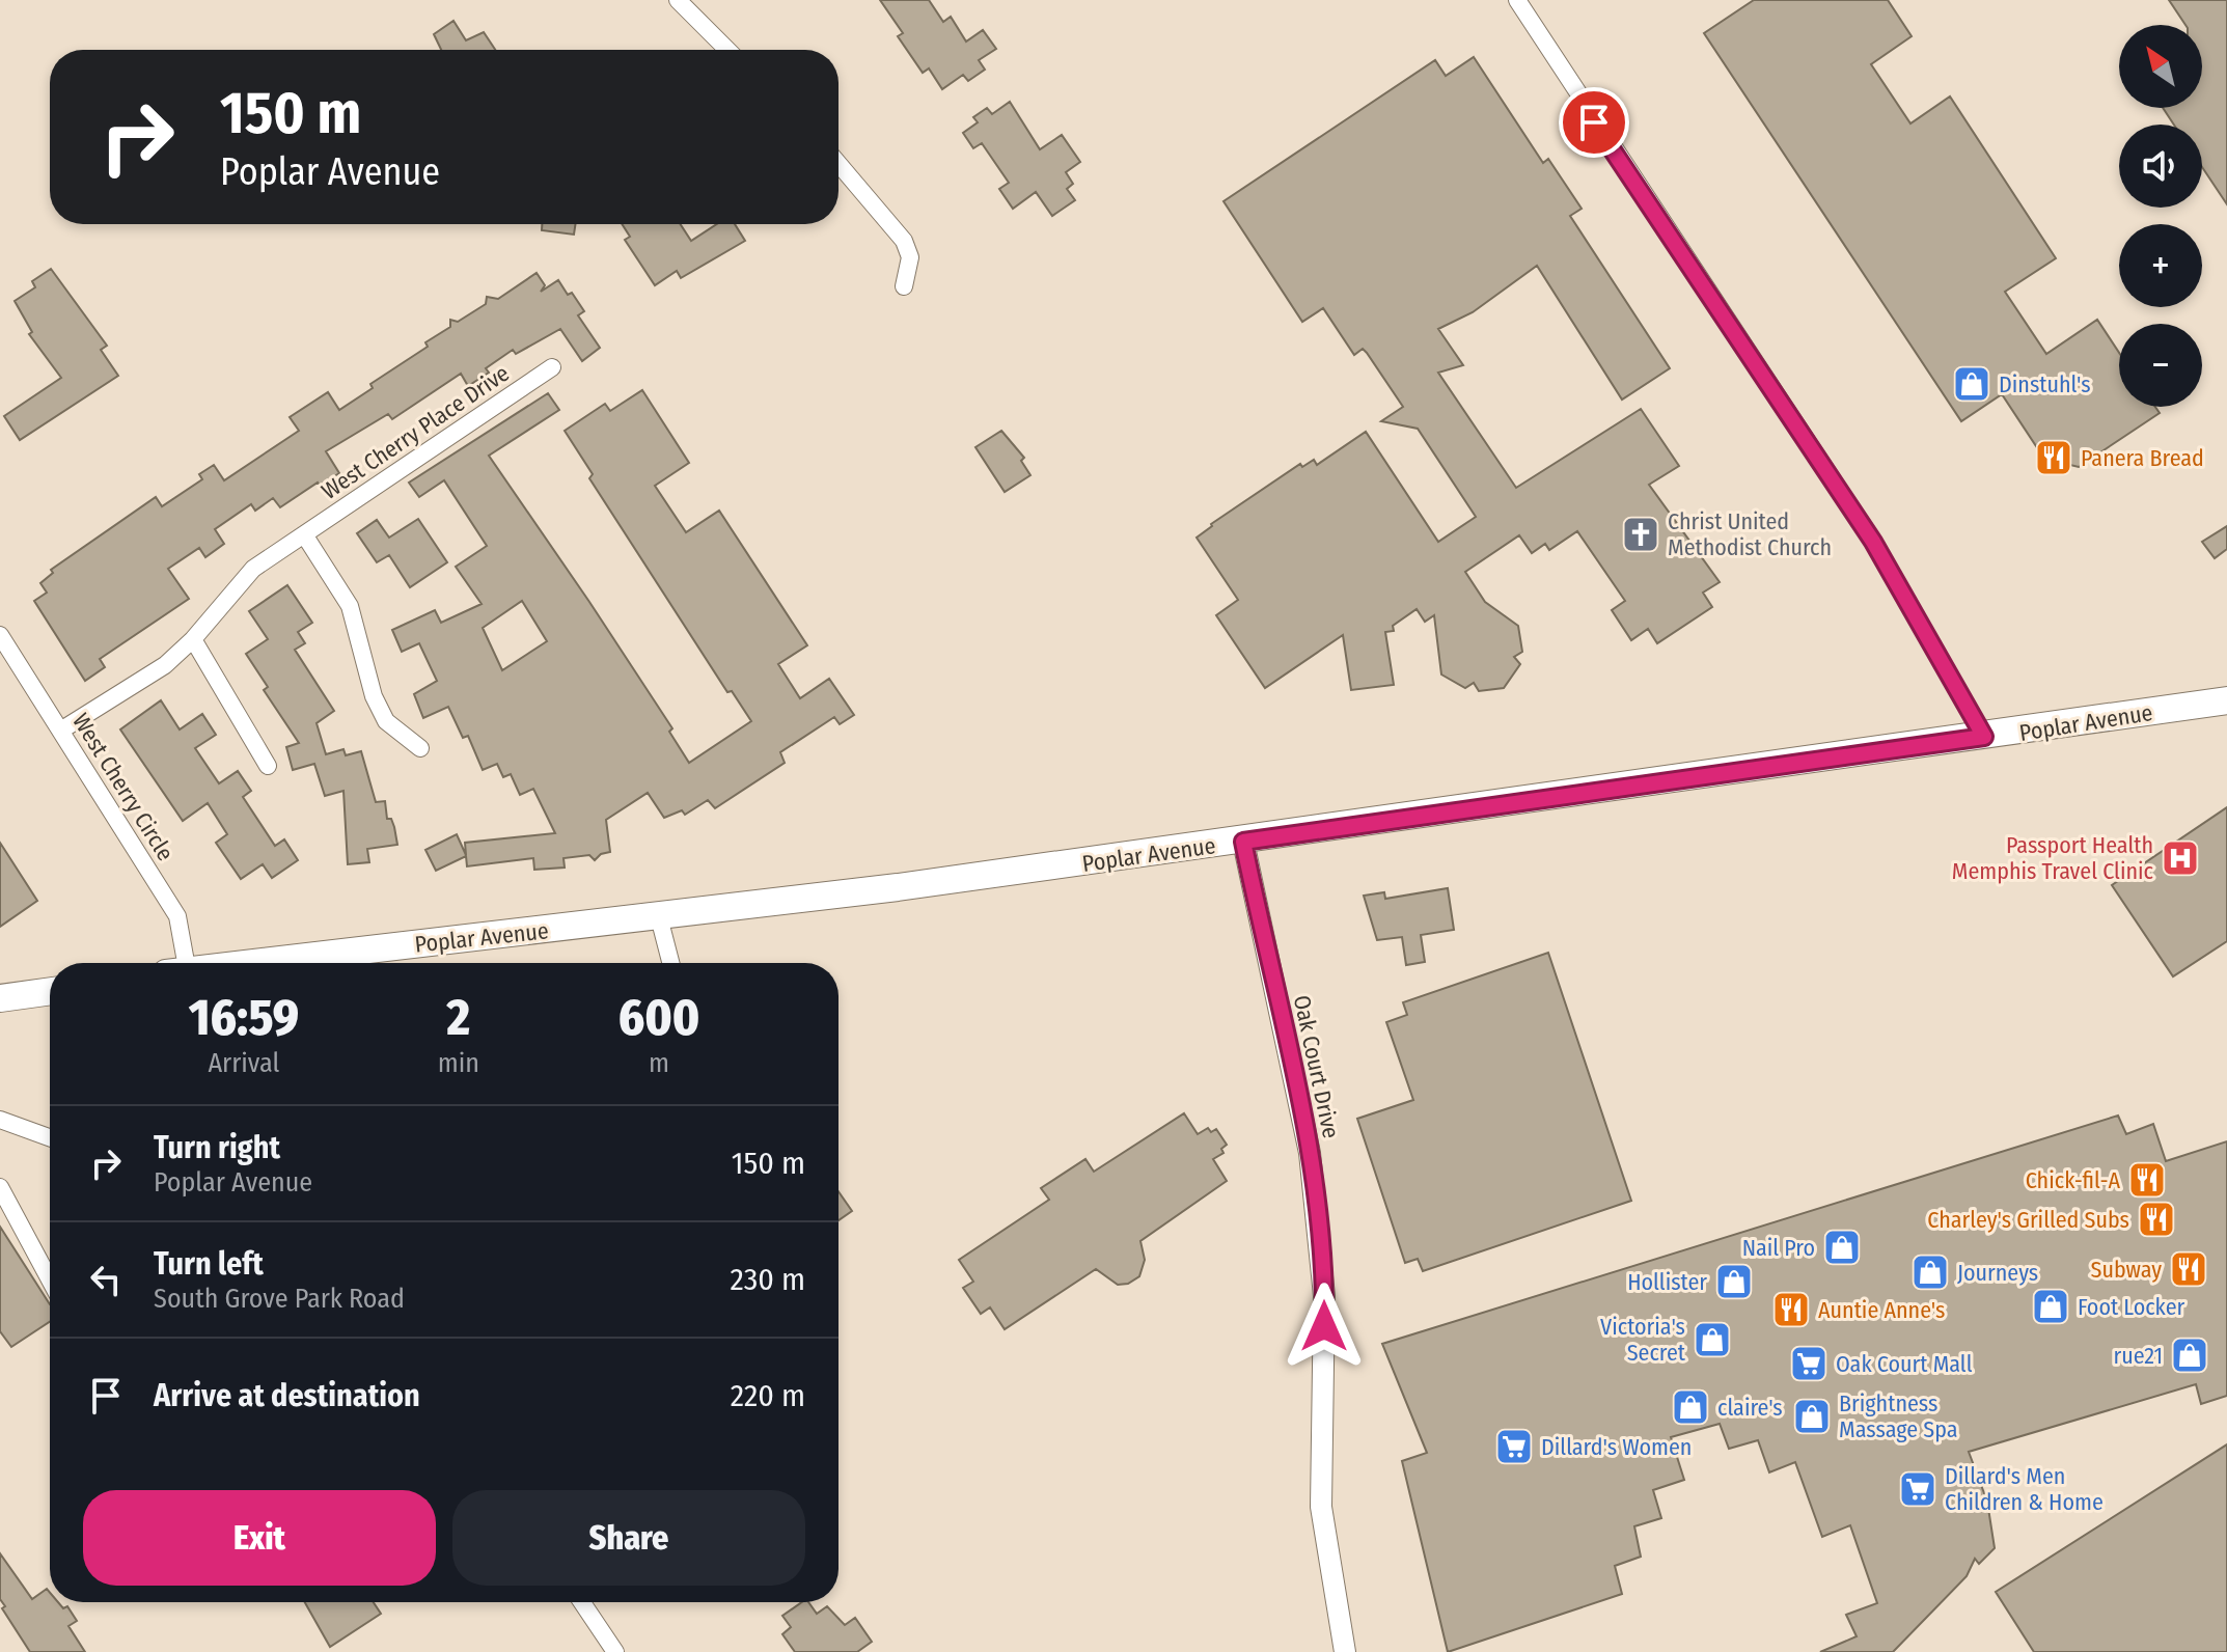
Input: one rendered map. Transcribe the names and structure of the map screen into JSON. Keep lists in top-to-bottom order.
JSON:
{
  "streets": {
    "main road": ["Poplar Avenue"],
    "street": ["West Cherry Place Drive", "West Cherry Circle", "Oak Court Drive"]
  },
  "crossings": [
    ["West Cherry Place Drive", "West Cherry Circle"],
    ["Poplar Avenue", "Oak Court Drive"]
  ],
  "places": {
    "shop": [
      "Dinstuhl's",
      "Nail Pro",
      "Journeys",
      "Hollister",
      "Foot Locker",
      "Victoria's Secret",
      "rue21",
      "claire's",
      "Brightness Massage Spa"
    ],
    "restaurant": [
      "Panera Bread",
      "Chick-fil-A",
      "Charley's Grilled Subs",
      "Subway",
      "Auntie Anne's"
    ],
    "church": ["Christ United Methodist Church"],
    "hospital": ["Passport Health Memphis Travel Clinic"],
    "supermarket": ["Oak Court Mall", "Dillard's Women", "Dillard's Men Children & Home"]
  },
  "north": "top left",
  "page": {
    "map_buttons": ["+", "−"],
    "turn": ["150 m", "Poplar Avenue"],
    "eta": [
      "16:59",
      "Arrival",
      "2",
      "min",
      "600",
      "m"
    ],
    "list": [
      {
        "name": "Turn right",
        "note": "Poplar Avenue",
        "value": "150 m"
      },
      {
        "name": "Turn left",
        "note": "South Grove Park Road",
        "value": "230 m"
      },
      {
        "name": "Arrive at destination",
        "value": "220 m"
      }
    ],
    "buttons": ["Exit", "Share"]
  }
}
